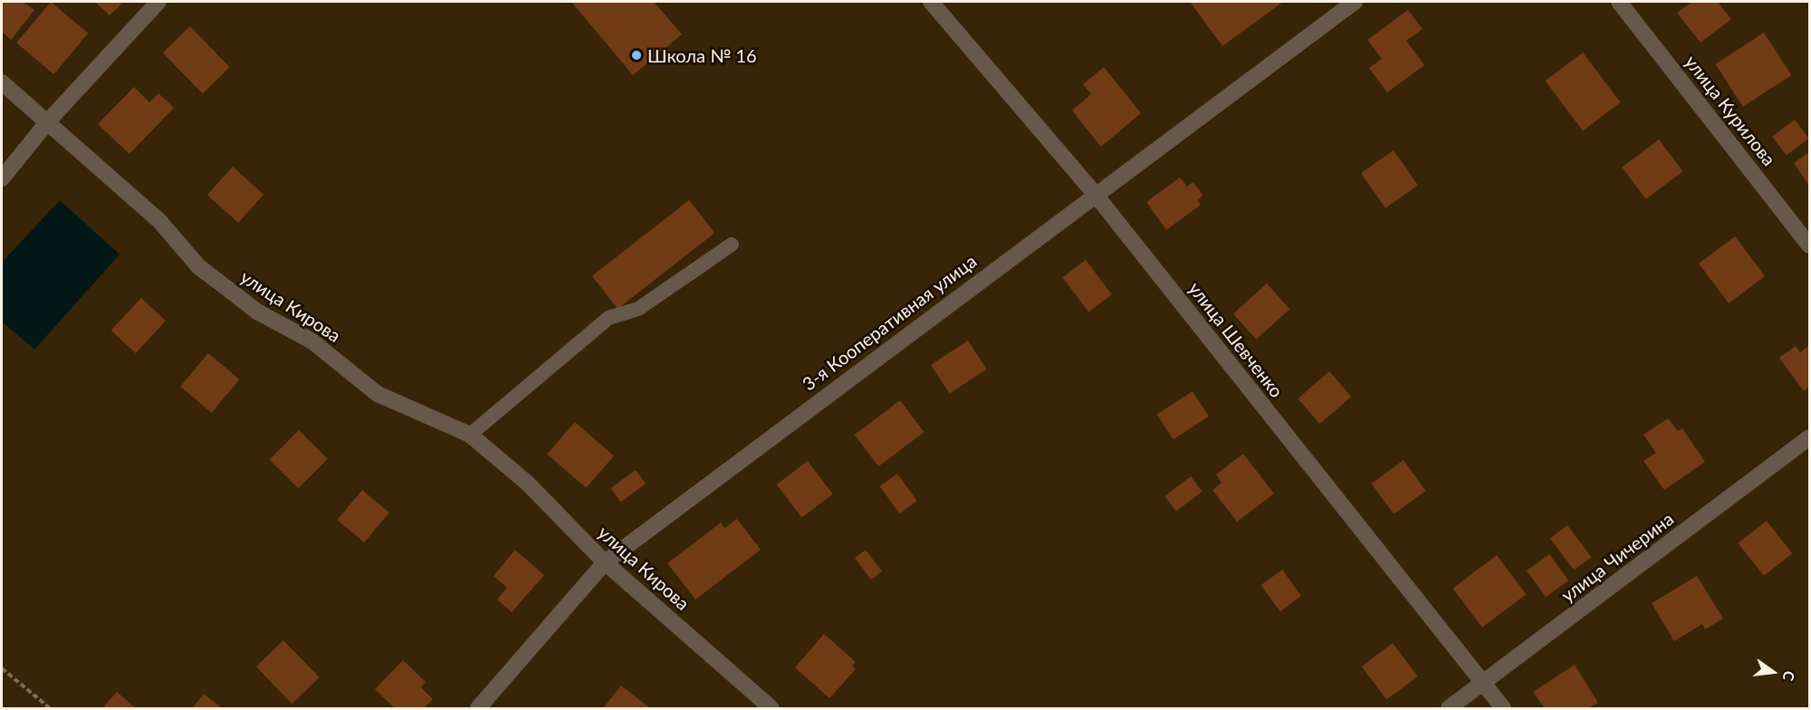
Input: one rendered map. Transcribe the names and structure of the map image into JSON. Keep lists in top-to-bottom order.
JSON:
{
  "streets": {
    "street": [
      "улица Курилова",
      "улица Кирова",
      "3-я Кооперативная улица",
      "улица Шевченко",
      "улица Чичерина"
    ]
  },
  "crossings": [
    ["улица Кирова", "3-я Кооперативная улица"],
    ["3-я Кооперативная улица", "улица Шевченко"],
    ["улица Шевченко", "улица Чичерина"]
  ],
  "places": ["Школа № 16"],
  "north": "right"
}
